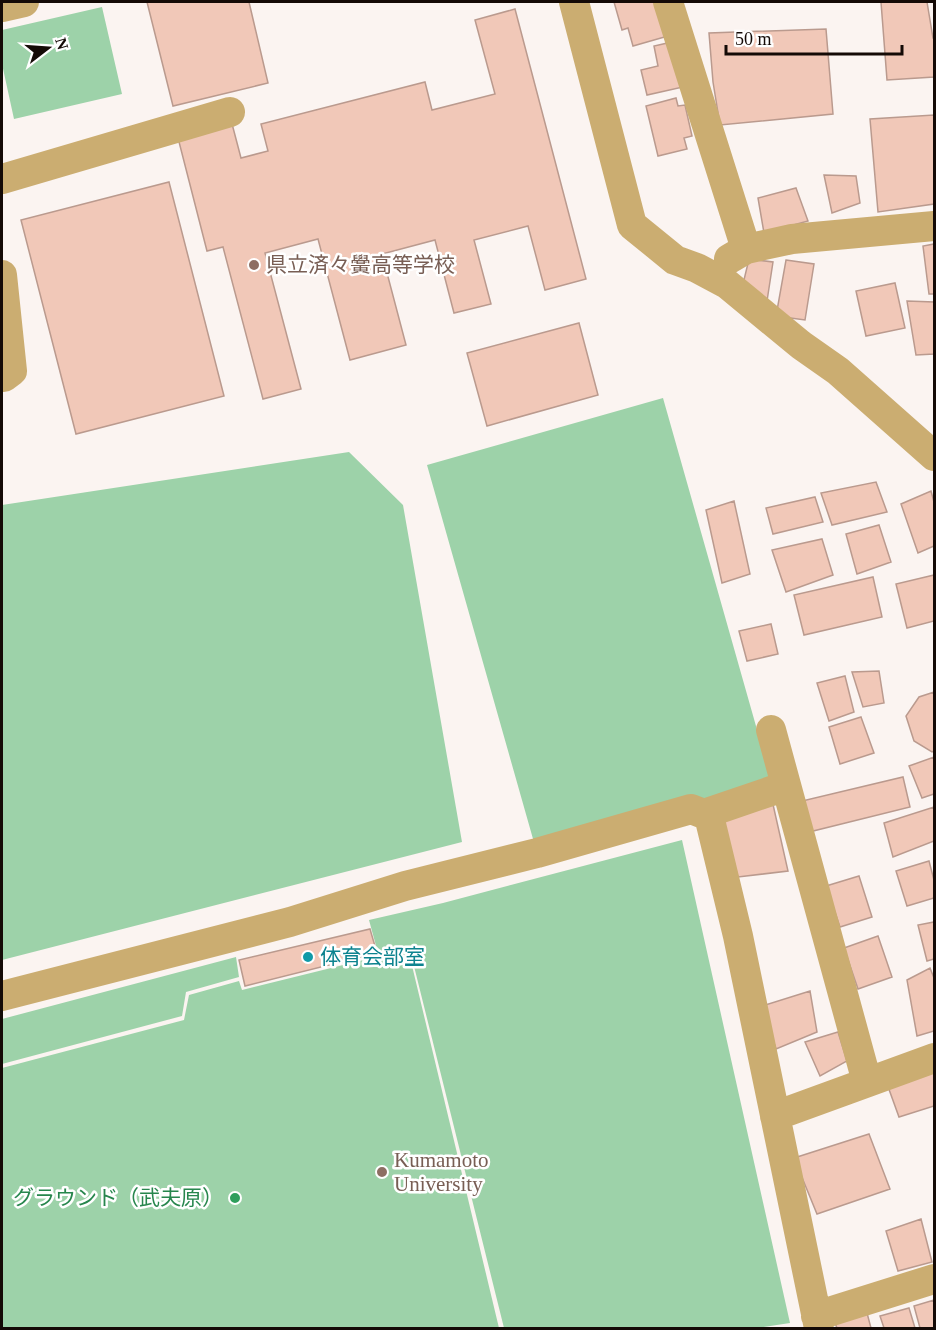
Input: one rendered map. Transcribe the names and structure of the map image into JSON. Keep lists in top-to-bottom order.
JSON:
{
  "places": [
    "県立済々黌高等学校",
    "体育会部室",
    "Kumamoto University",
    "グラウンド（武夫原）"
  ],
  "scale_bar": "50 m",
  "north": "right"
}
